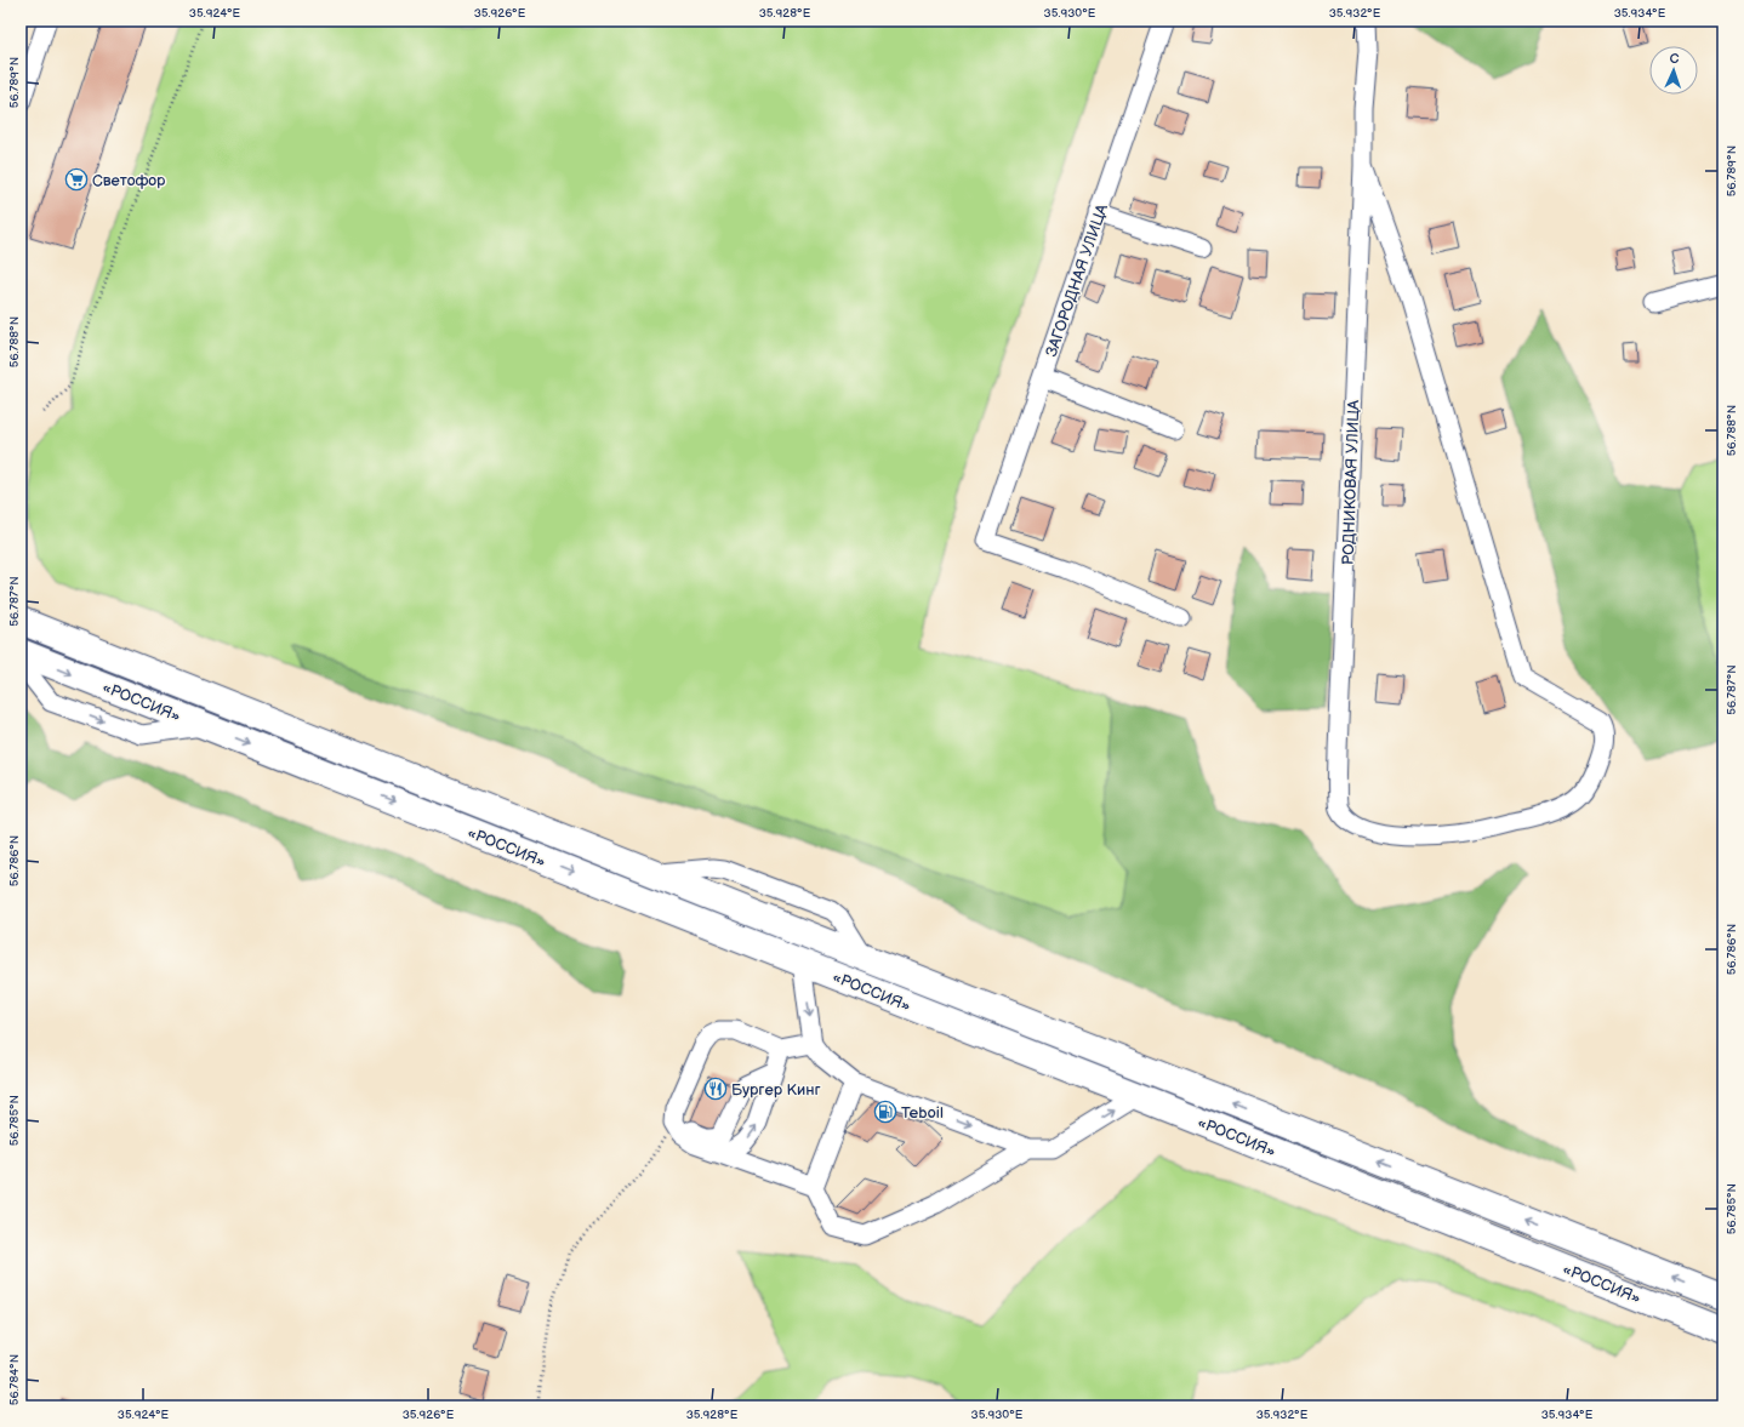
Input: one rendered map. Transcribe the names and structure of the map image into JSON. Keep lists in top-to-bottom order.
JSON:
{
  "streets": {
    "highway": ["«РОССИЯ»"],
    "street": ["ЗАГОРОДНАЯ УЛИЦА", "РОДНИКОВАЯ УЛИЦА"]
  },
  "places": {
    "supermarket": ["Светофор"],
    "restaurant": ["Бургер Кинг"],
    "fuel station": ["Teboil"]
  },
  "north": "top",
  "coordinates": [
    "35.924°E",
    "35.926°E",
    "35.928°E",
    "35.930°E",
    "35.932°E",
    "35.934°E",
    "56.789°N",
    "56.788°N",
    "56.787°N",
    "56.786°N",
    "56.785°N",
    "56.784°N"
  ]
}
